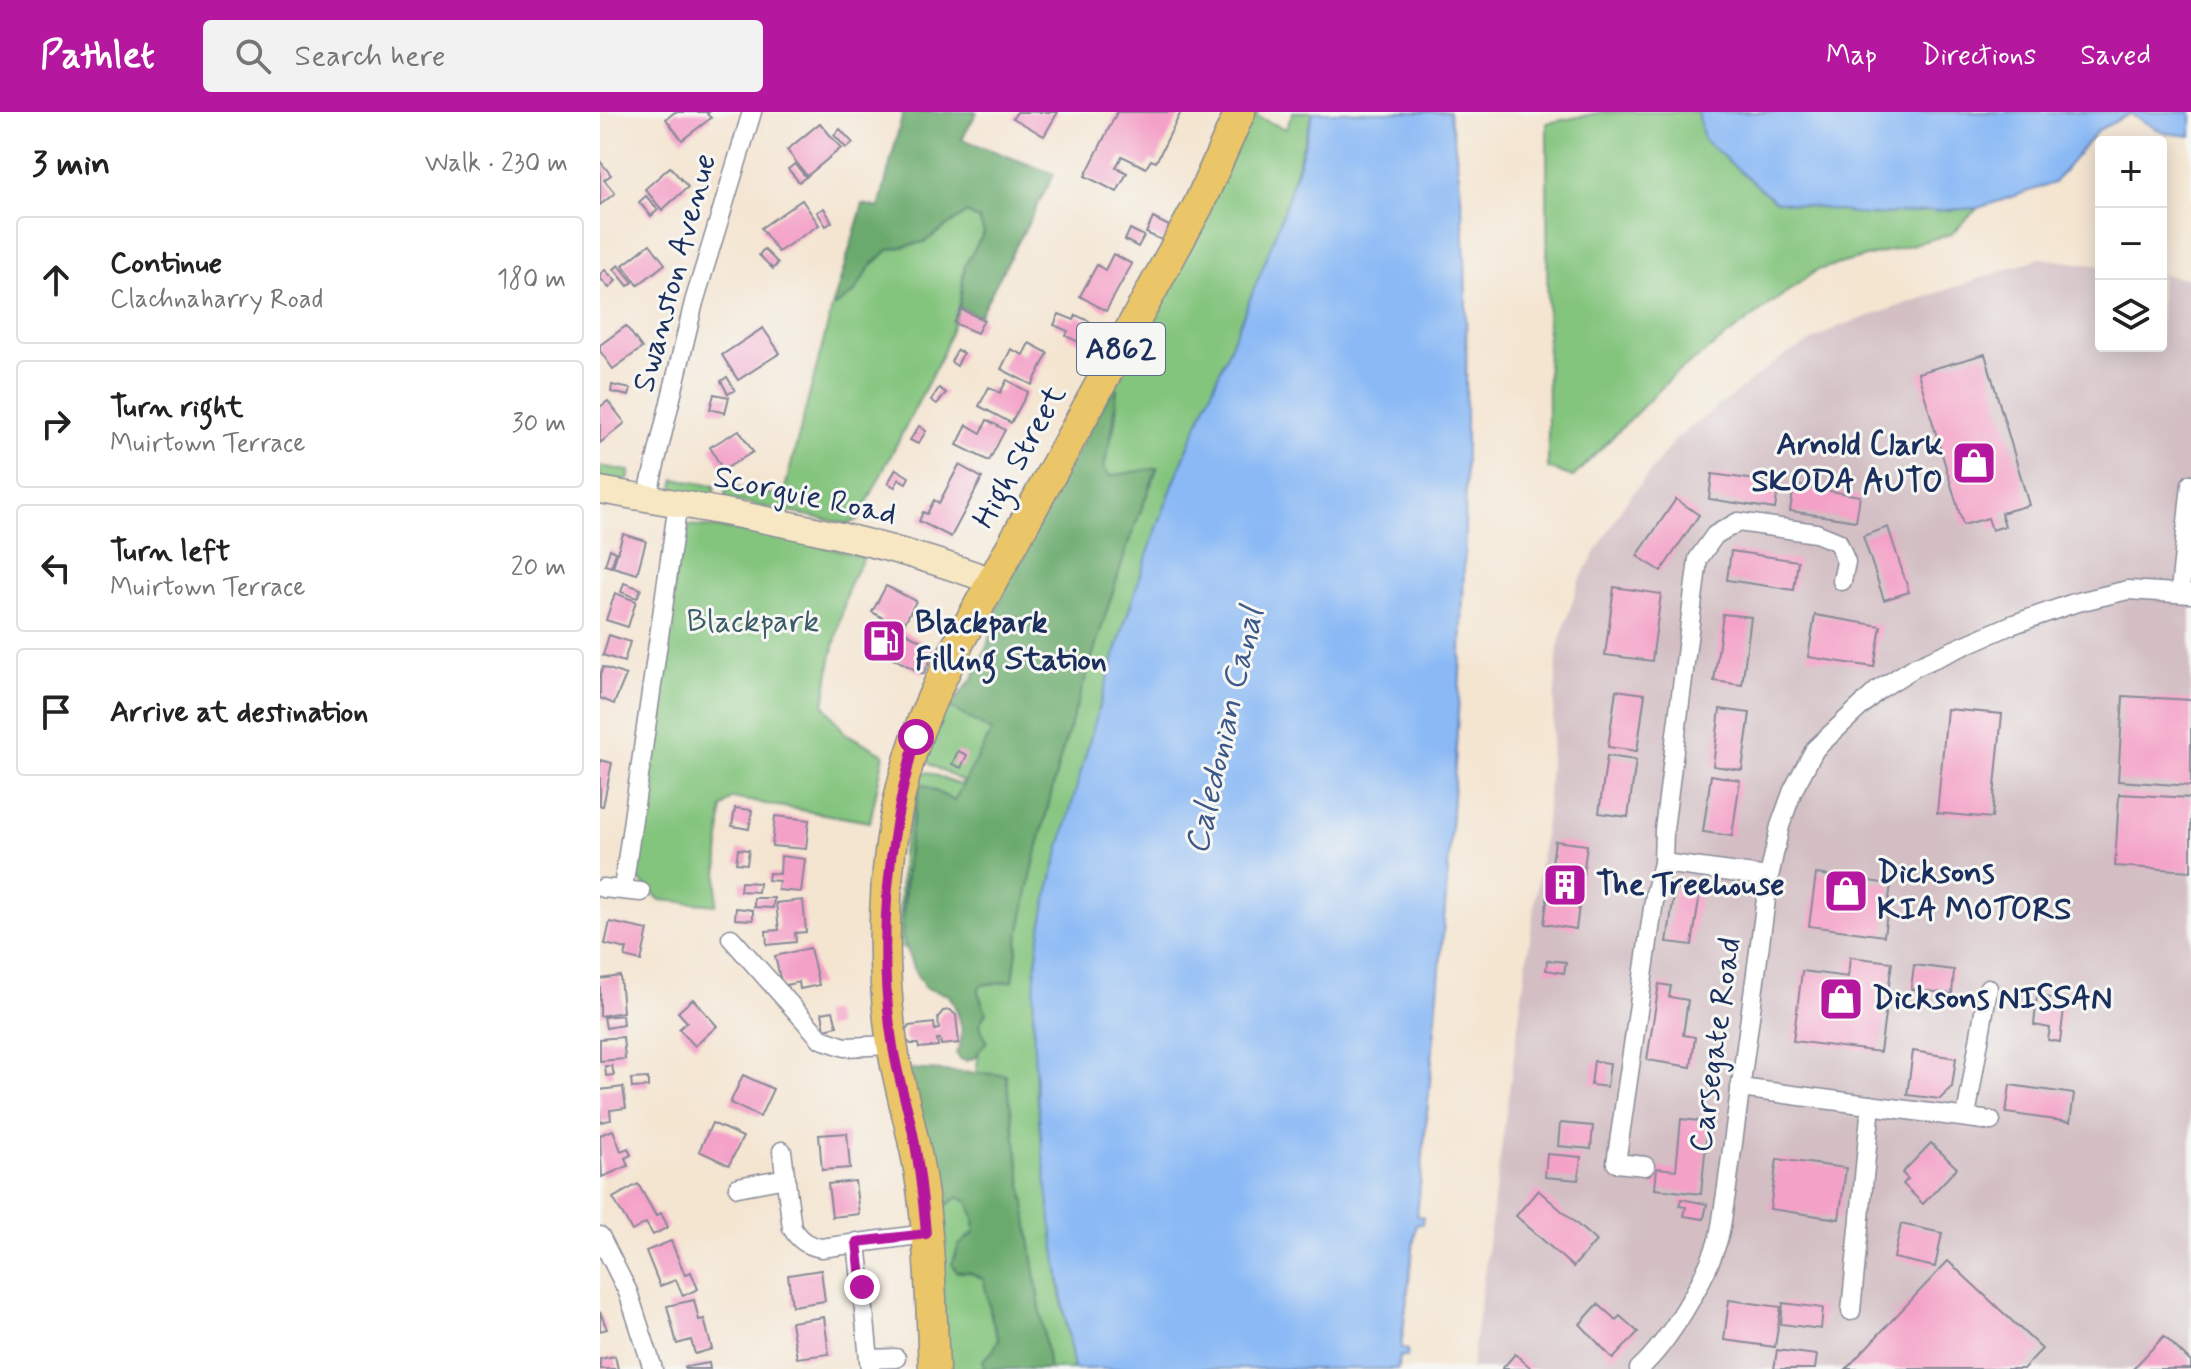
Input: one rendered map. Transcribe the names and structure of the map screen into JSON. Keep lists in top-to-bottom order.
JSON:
{
  "streets": {
    "main road": ["A862", "High Street"],
    "street": ["Swanston Avenue", "Scorguie Road", "Carsegate Road"]
  },
  "crossings": [
    ["Swanston Avenue", "Scorguie Road"],
    ["A862", "High Street"],
    ["A862", "Scorguie Road"],
    ["High Street", "Scorguie Road"]
  ],
  "water": ["Caledonian Canal"],
  "parks": ["Blackpark"],
  "places": {
    "shop": ["Arnold Clark SKODA AUTO", "Dicksons KIA MOTORS", "Dicksons NISSAN"],
    "fuel station": ["Blackpark Filling Station"],
    "building": ["The Treehouse"]
  },
  "page": {
    "header": "Pathlet",
    "search": "Search here",
    "nav": ["Map", "Directions", "Saved"],
    "heading": ["3 min", "Walk · 230 m"],
    "map_buttons": ["+", "−"],
    "list": [
      ["Continue", "Clachnaharry Road", "180 m"],
      ["Turn right", "Muirtown Terrace", "30 m"],
      ["Turn left", "Muirtown Terrace", "20 m"],
      "Arrive at destination"
    ]
  }
}
